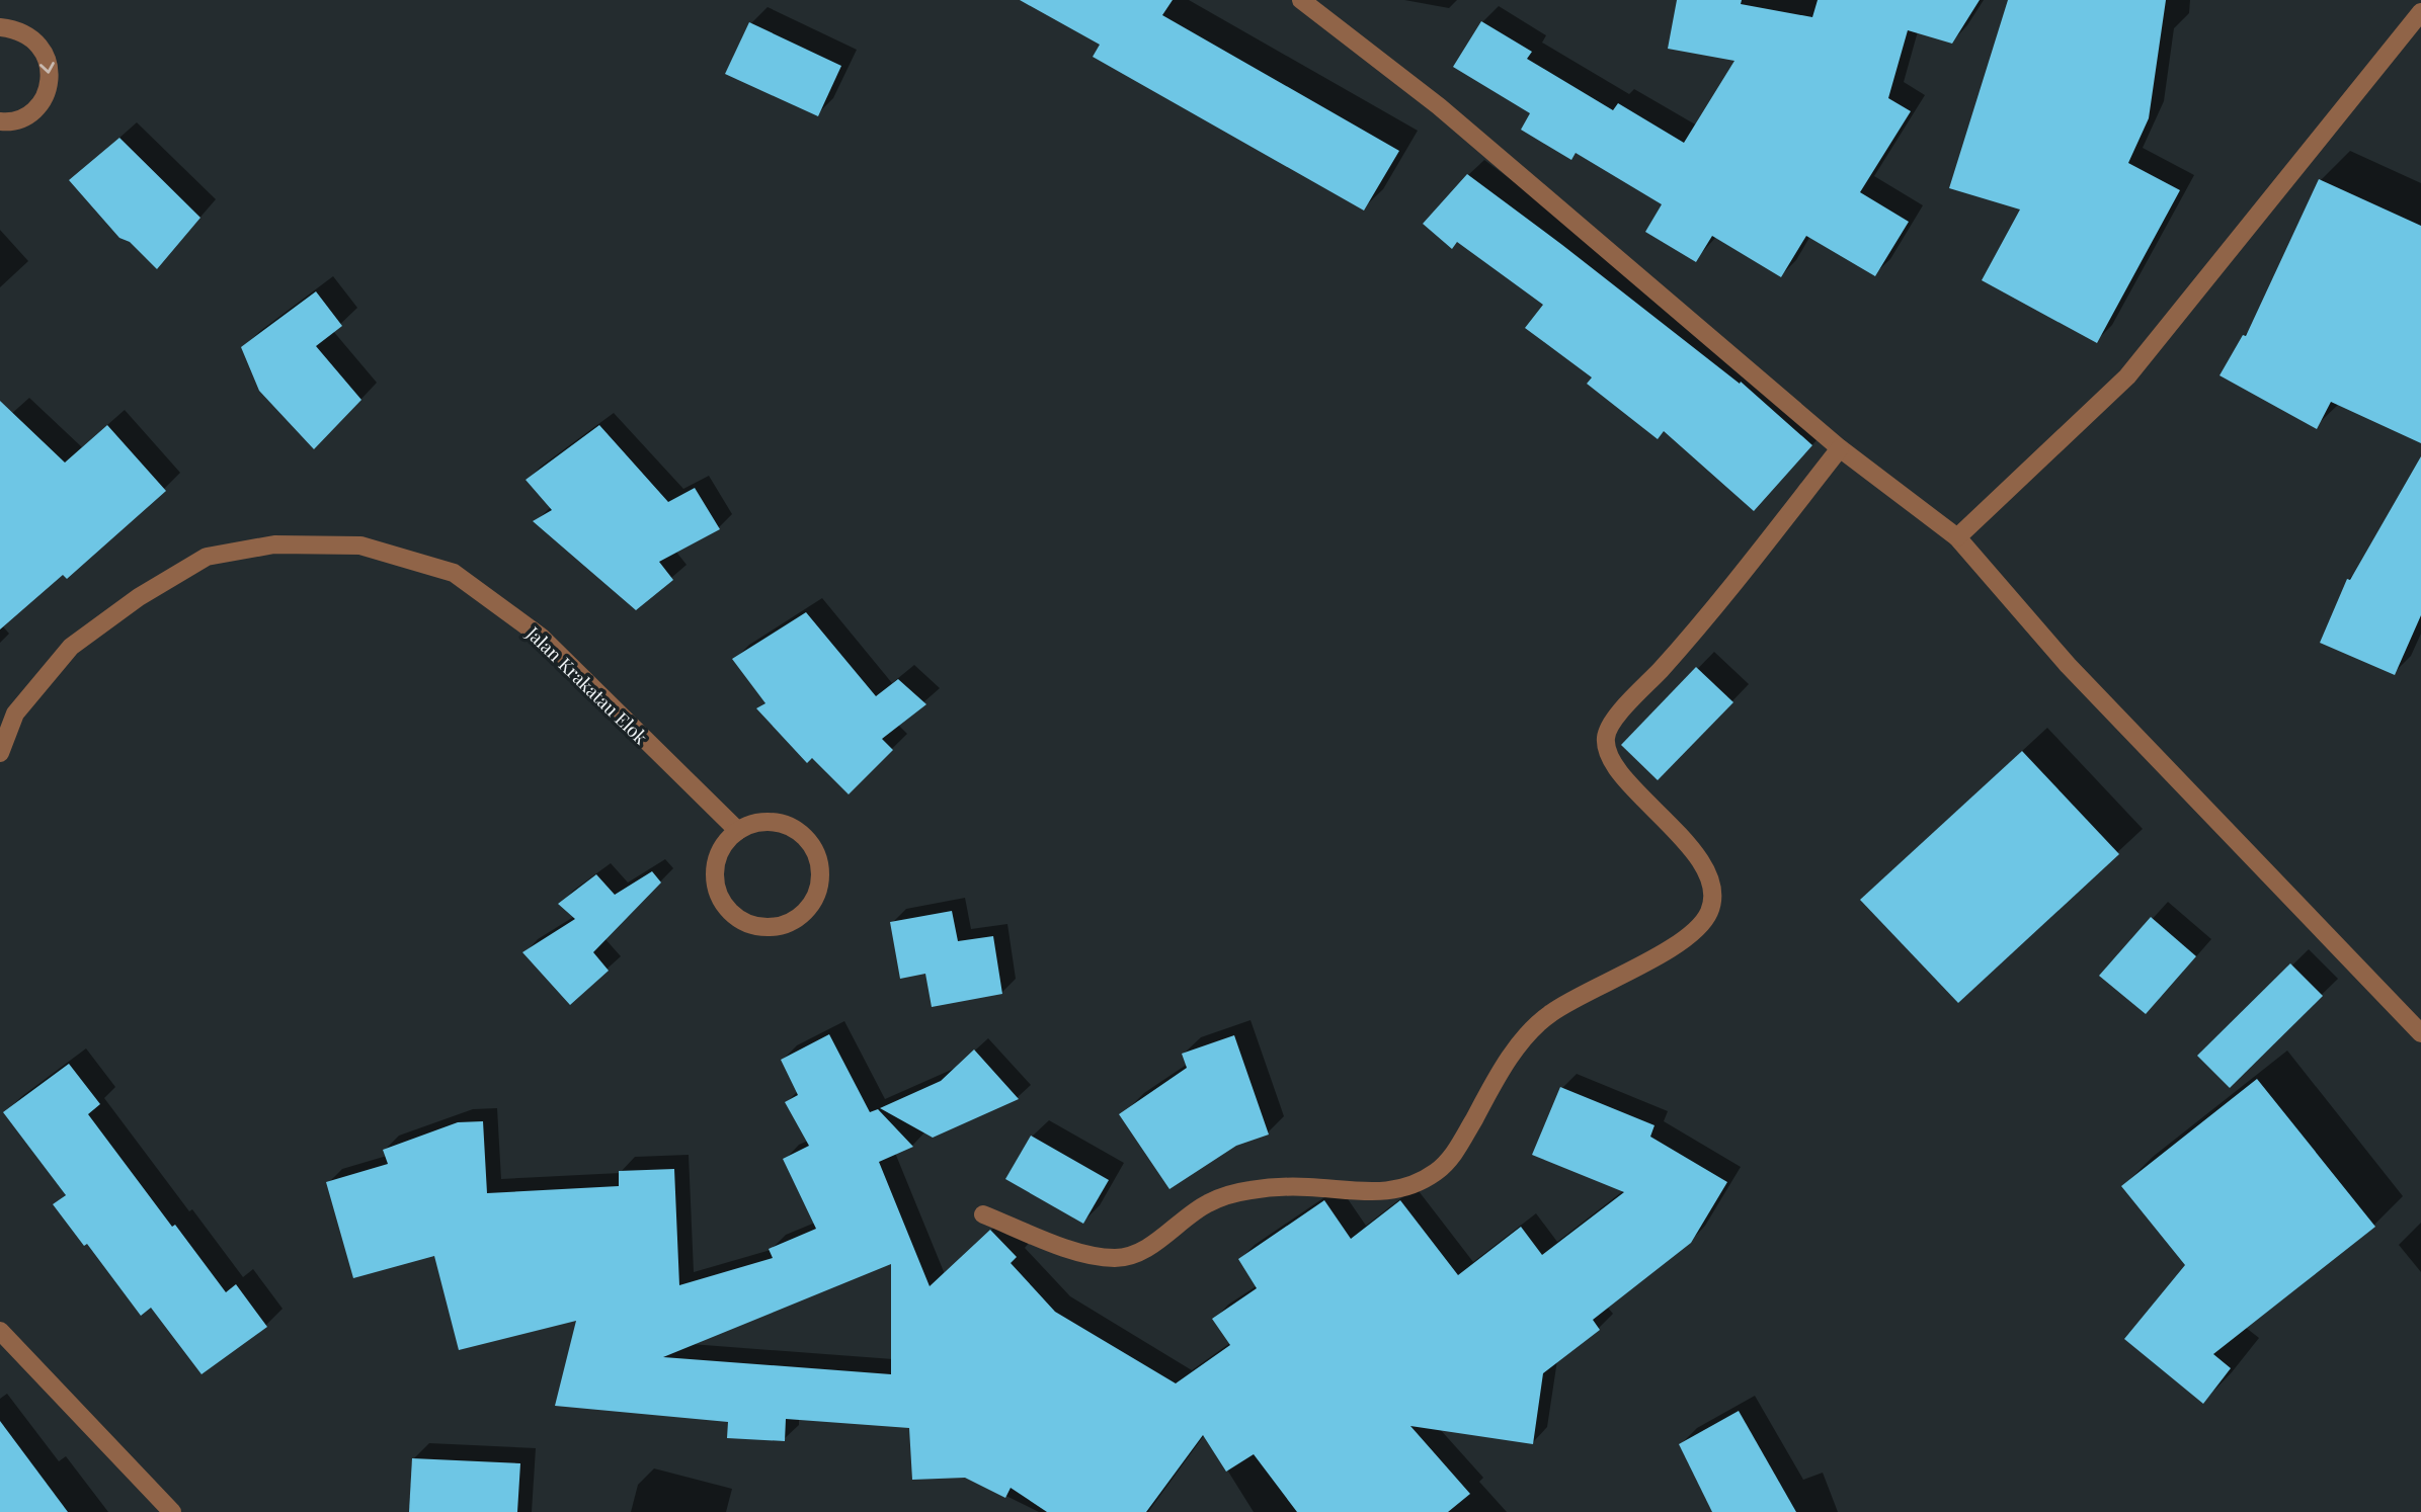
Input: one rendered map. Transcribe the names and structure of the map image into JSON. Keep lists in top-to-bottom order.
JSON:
{
  "streets": {
    "street": ["Jalan Krakatau Elok"]
  }
}
